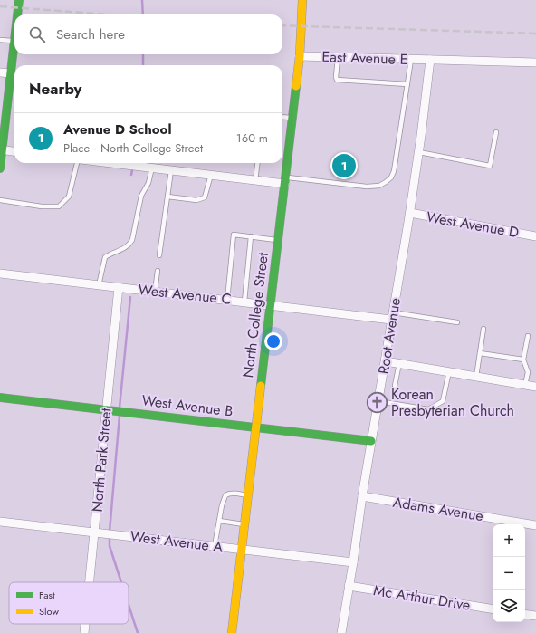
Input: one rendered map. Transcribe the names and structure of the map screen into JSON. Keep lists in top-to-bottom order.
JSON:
{
  "streets": {
    "street": [
      "East Avenue E",
      "West Avenue D",
      "West Avenue C",
      "North College Street",
      "Root Avenue",
      "West Avenue B",
      "North Park Street",
      "Adams Avenue",
      "West Avenue A",
      "Mc Arthur Drive"
    ]
  },
  "crossings": [
    ["East Avenue E", "North College Street"],
    ["East Avenue E", "Root Avenue"],
    ["West Avenue D", "Root Avenue"],
    ["West Avenue C", "North College Street"],
    ["West Avenue C", "Root Avenue"],
    ["West Avenue C", "North Park Street"],
    ["North College Street", "West Avenue B"],
    ["North College Street", "West Avenue A"],
    ["Root Avenue", "West Avenue B"],
    ["Root Avenue", "Adams Avenue"],
    ["Root Avenue", "West Avenue A"],
    ["Root Avenue", "Mc Arthur Drive"],
    ["West Avenue B", "North Park Street"],
    ["North Park Street", "West Avenue A"]
  ],
  "places": {
    "church": ["Korean Presbyterian Church"]
  },
  "legend": ["Fast", "Slow"],
  "page": {
    "search": "Search here",
    "heading": "Nearby",
    "list": [
      {
        "mark": "1",
        "name": "Avenue D School",
        "note": "Place · North College Street",
        "value": "160 m"
      }
    ],
    "pins": "1",
    "map_buttons": ["+", "−"]
  }
}
